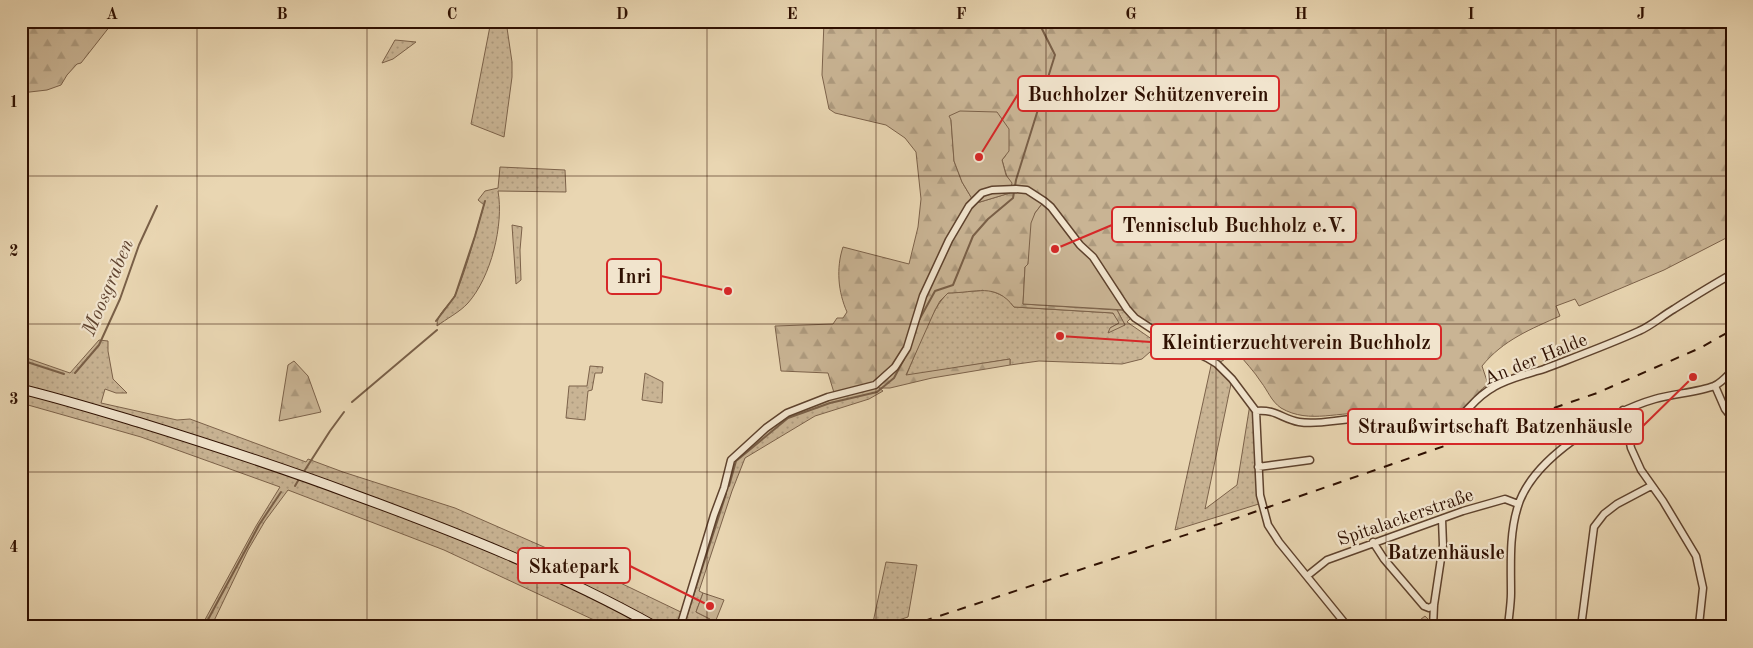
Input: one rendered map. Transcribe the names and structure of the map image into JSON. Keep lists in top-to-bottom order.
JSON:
{
  "streets": {
    "street": ["An der Halde", "Spitalackerstraße"]
  },
  "districts": ["Batzenhäusle"],
  "water": ["Moosgraben"],
  "places": [
    "Buchholzer Schützenverein",
    "Tennisclub Buchholz e.V.",
    "Inri",
    "Kleintierzuchtverein Buchholz",
    "Straußwirtschaft Batzenhäusle",
    "Skatepark"
  ],
  "grid": {
    "columns": [
      "A",
      "B",
      "C",
      "D",
      "E",
      "F",
      "G",
      "H",
      "I",
      "J"
    ],
    "rows": [
      "1",
      "2",
      "3",
      "4"
    ]
  }
}
